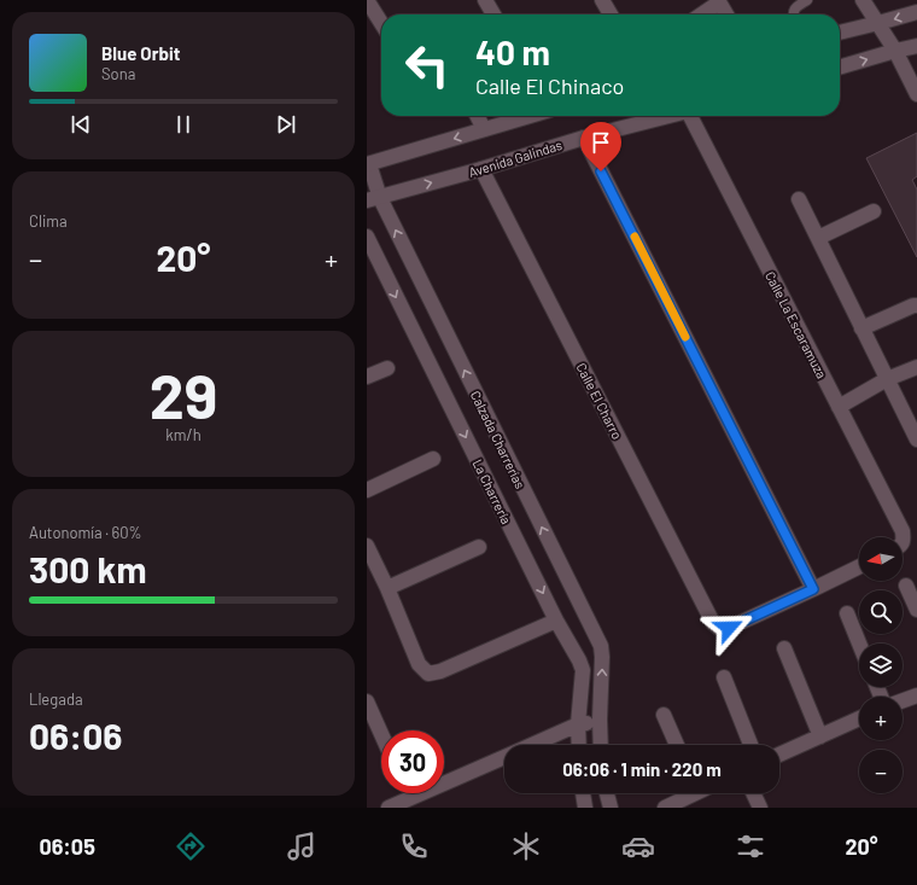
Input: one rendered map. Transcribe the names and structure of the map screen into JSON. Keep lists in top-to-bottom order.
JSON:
{
  "streets": {
    "street": [
      "Avenida Galindas",
      "Calle La Escaramuza",
      "Calle El Charro",
      "Calzada Charrerías",
      "La Charrería"
    ]
  },
  "crossings": [
    ["Avenida Galindas", "Calle El Charro"],
    ["Avenida Galindas", "Calzada Charrerías"]
  ],
  "one_way": ["Calzada Charrerías", "La Charrería"],
  "north": "left",
  "page": {
    "turn": ["40 m", "Calle El Chinaco"],
    "song": ["Blue Orbit", "Sona"],
    "tile": [
      "Clima",
      ["29", "km/h"],
      ["Autonomía · 60%", "300 km"],
      ["Llegada", "06:06"]
    ],
    "heat": ["−", "20°", "+"],
    "map_buttons": ["+", "−"],
    "limit": "30",
    "trip": "06:06 · 1 min · 220 m",
    "tabs": ["06:05", "20°"]
  }
}
